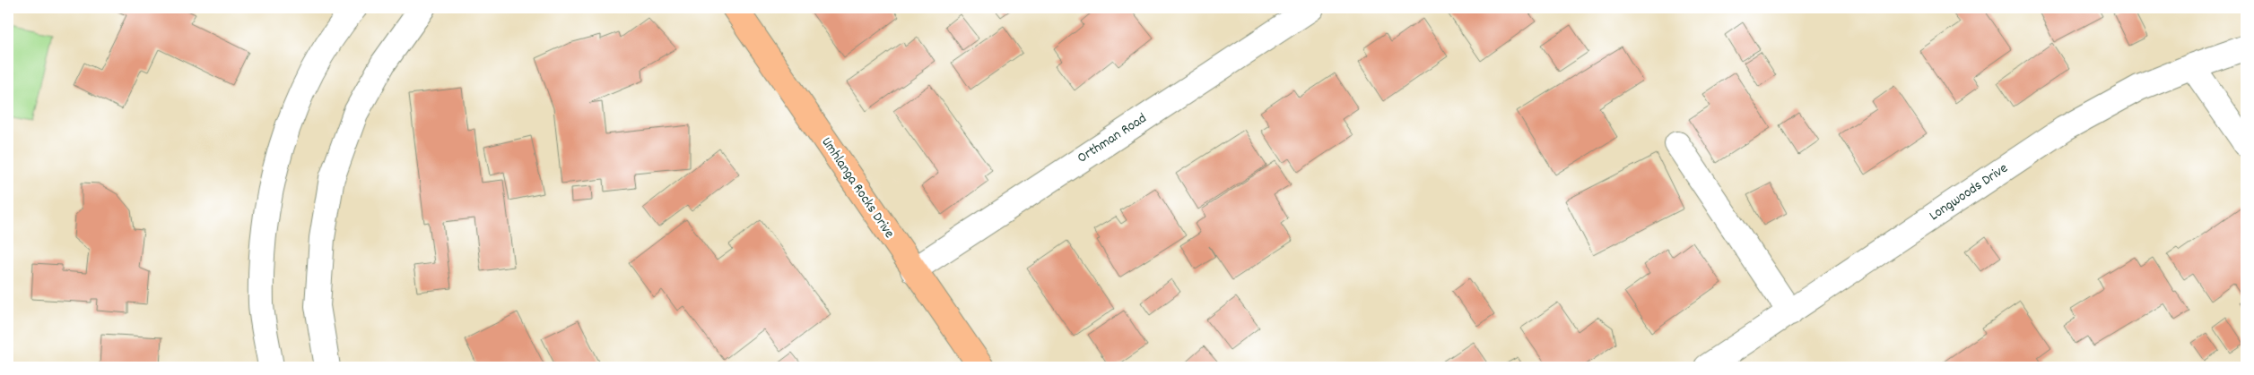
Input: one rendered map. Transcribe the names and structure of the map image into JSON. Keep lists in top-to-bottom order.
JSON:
{
  "streets": {
    "main road": ["Umhlanga Rocks Drive"],
    "street": ["Orthman Road", "Longwoods Drive"]
  },
  "crossings": [
    ["Orthman Road", "Umhlanga Rocks Drive"]
  ]
}
